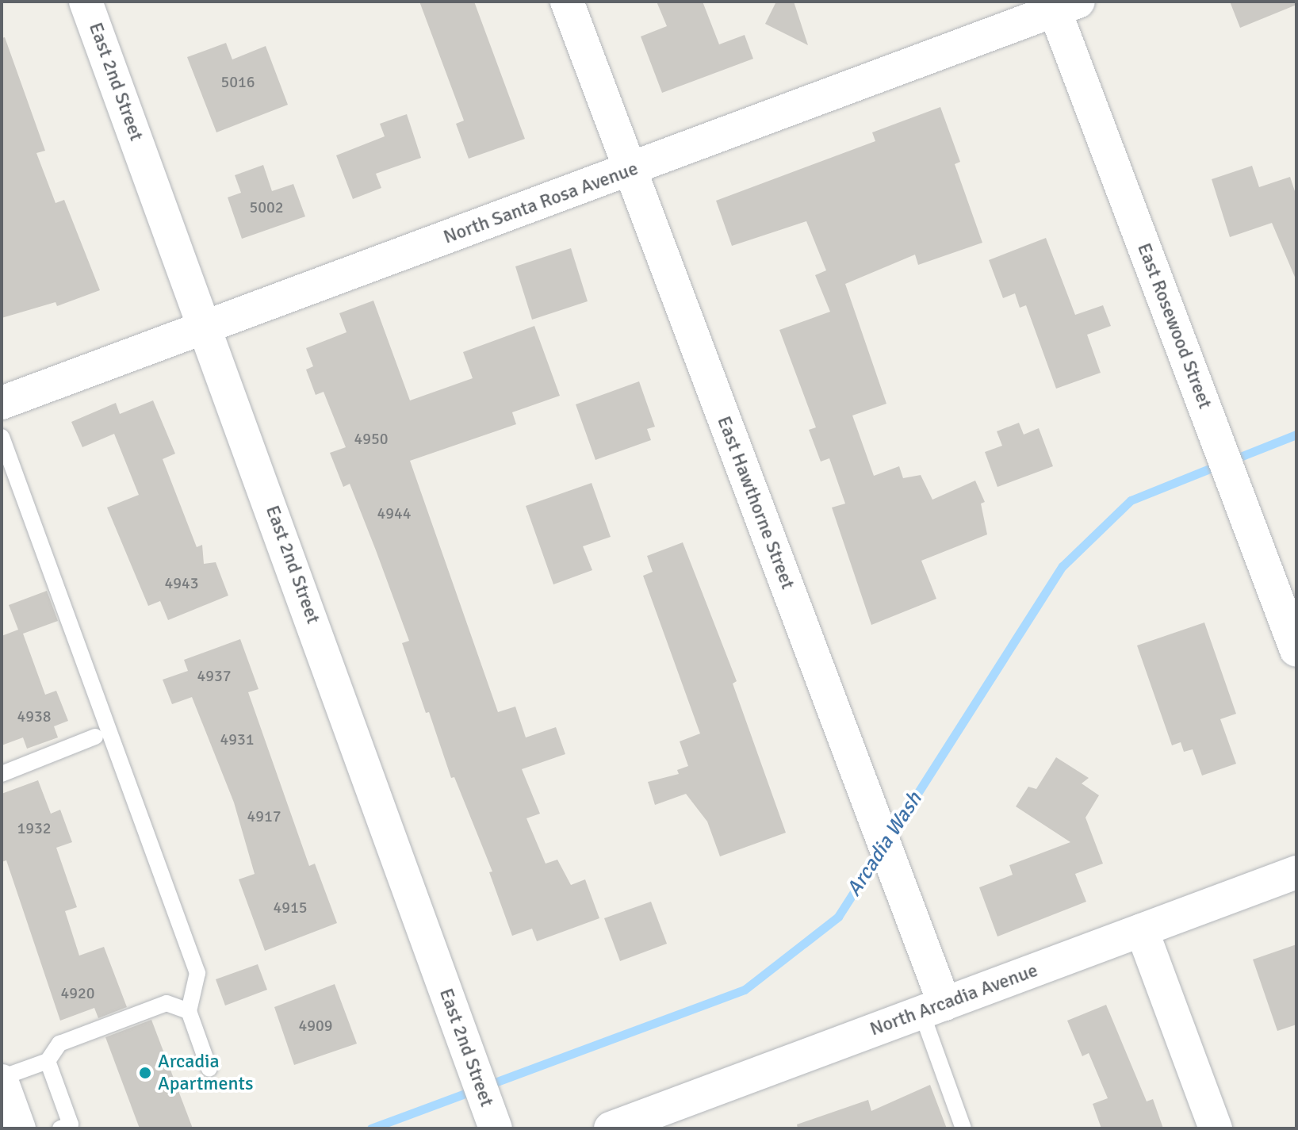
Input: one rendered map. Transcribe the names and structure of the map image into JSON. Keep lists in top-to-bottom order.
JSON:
{
  "streets": {
    "street": [
      "East 2nd Street",
      "North Santa Rosa Avenue",
      "East Rosewood Street",
      "East Hawthorne Street",
      "North Arcadia Avenue"
    ]
  },
  "crossings": [
    ["East 2nd Street", "North Santa Rosa Avenue"],
    ["North Santa Rosa Avenue", "East Rosewood Street"],
    ["North Santa Rosa Avenue", "East Hawthorne Street"],
    ["East Hawthorne Street", "North Arcadia Avenue"]
  ],
  "water": ["Arcadia Wash"],
  "places": ["Arcadia Apartments"],
  "house_numbers": [
    "5016",
    "5002",
    "4950",
    "4944",
    "4943",
    "4937",
    "4938",
    "4931",
    "4917",
    "1932",
    "4915",
    "4920",
    "4909"
  ]
}
